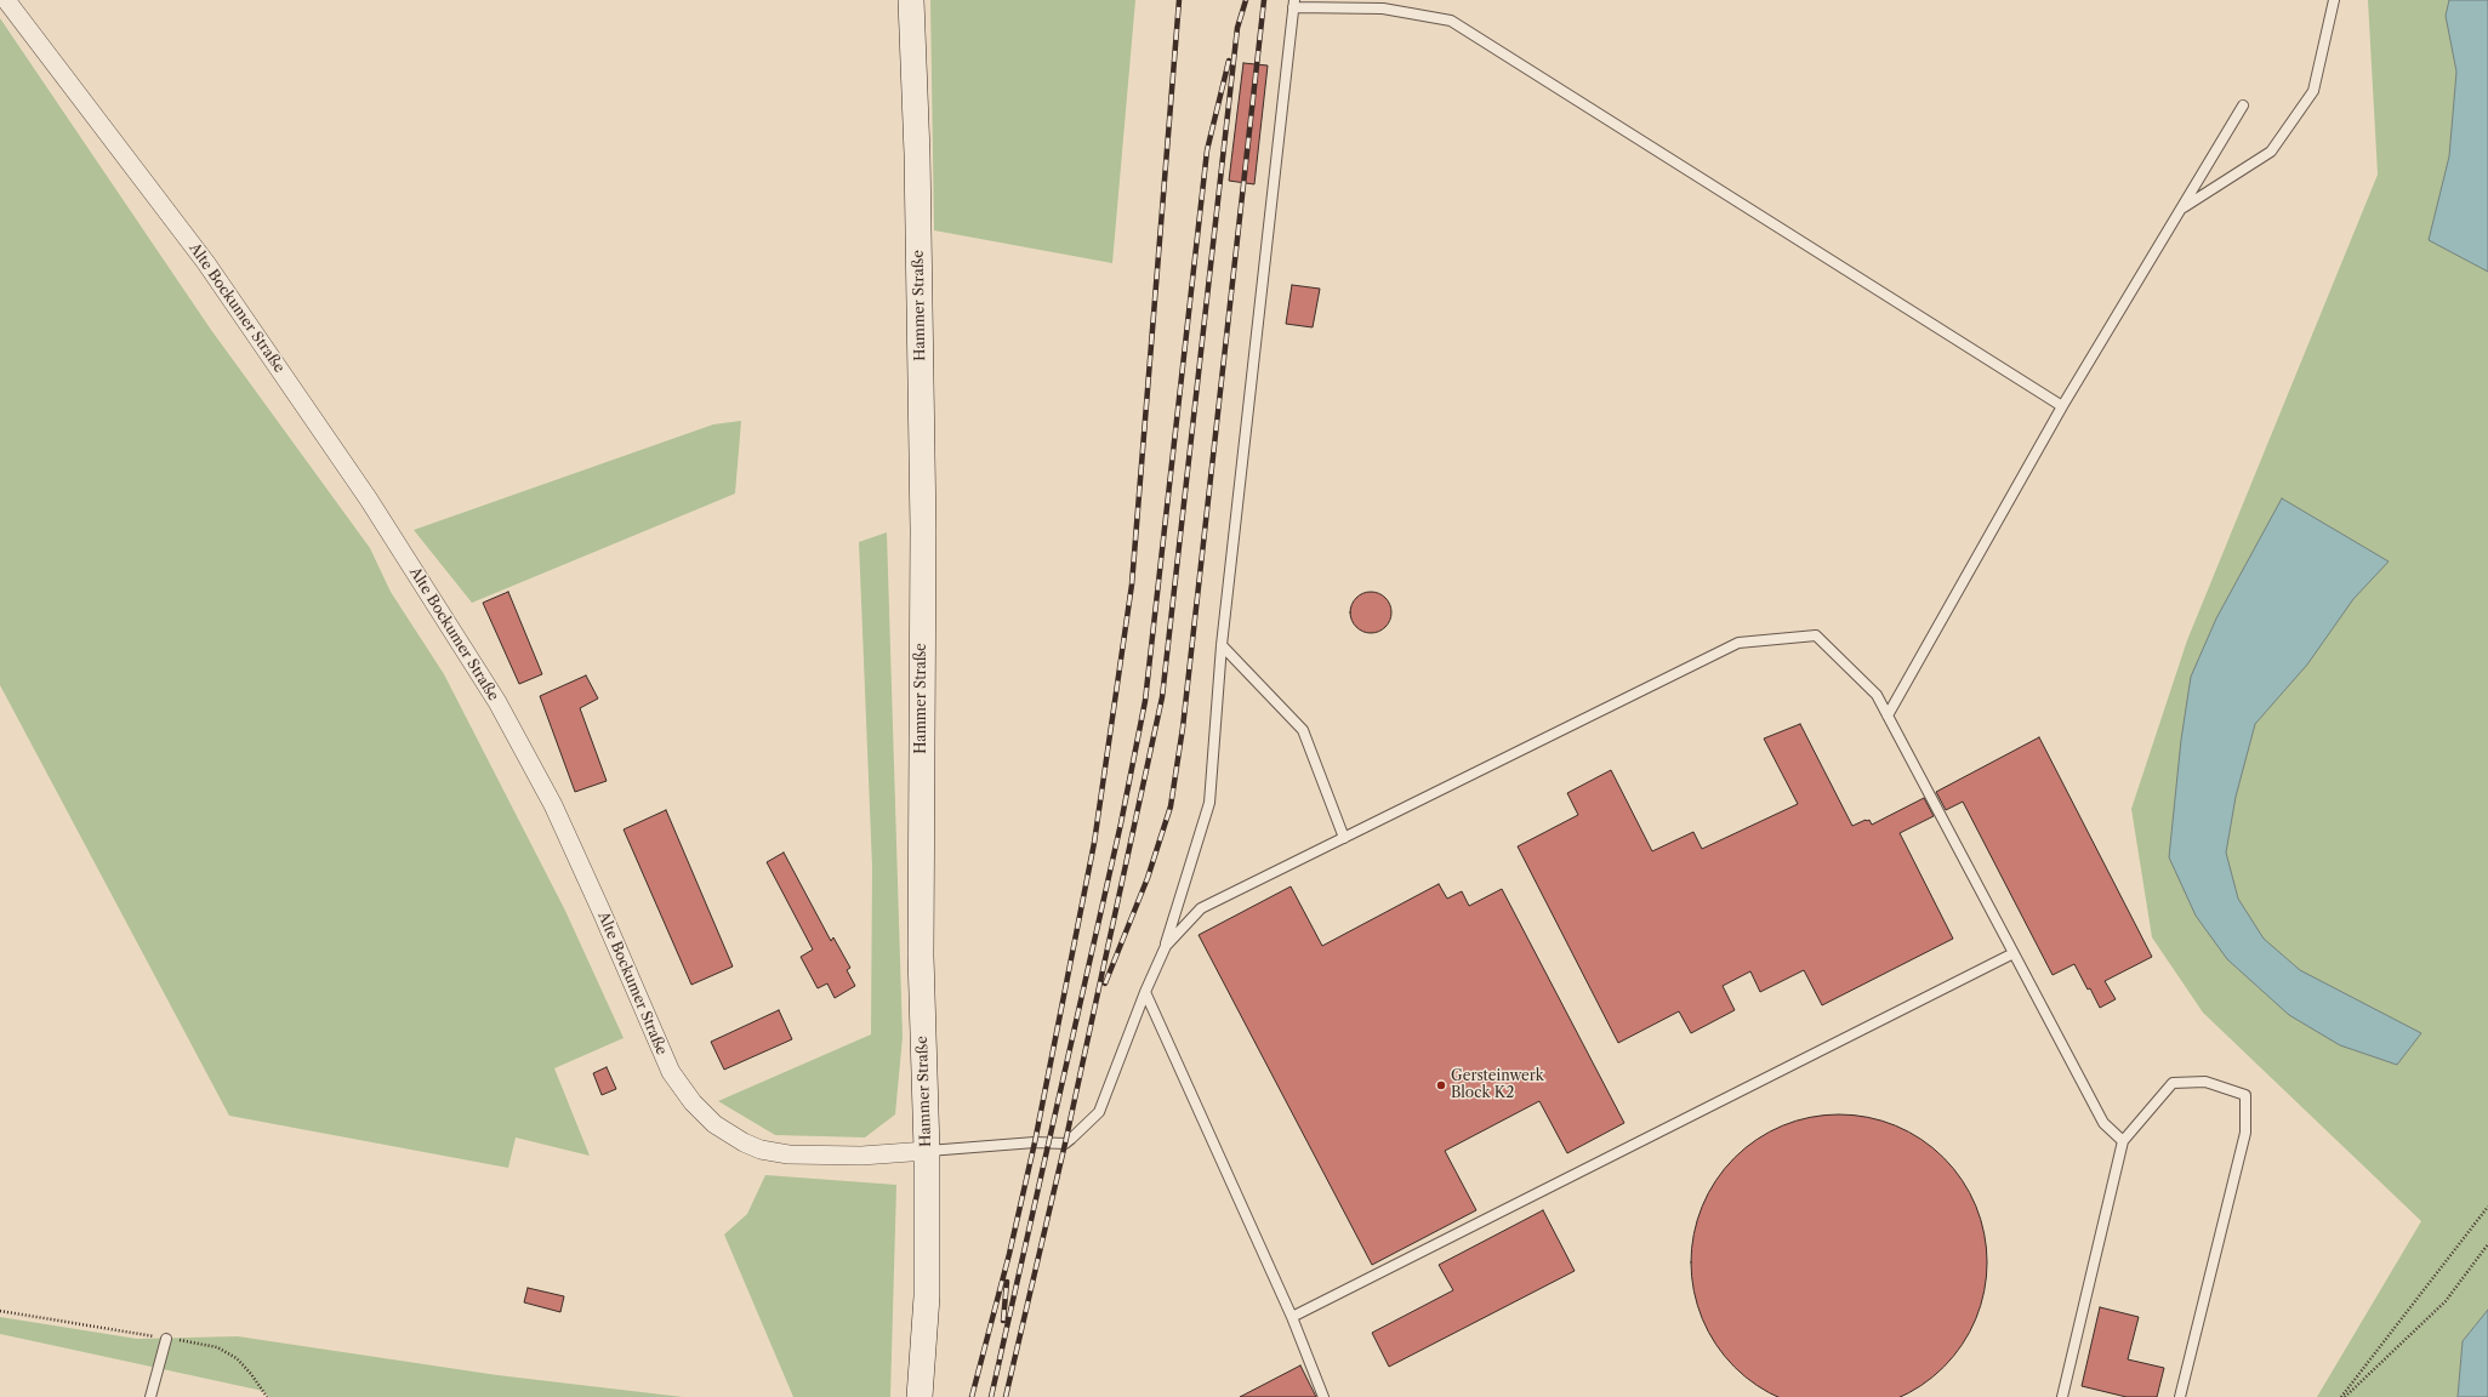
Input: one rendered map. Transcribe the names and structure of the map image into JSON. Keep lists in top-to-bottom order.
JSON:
{
  "streets": {
    "main road": ["Hammer Straße"],
    "street": ["Alte Bockumer Straße"]
  },
  "crossings": [
    ["Hammer Straße", "Alte Bockumer Straße"]
  ],
  "places": ["Gersteinwerk Block K2"]
}
